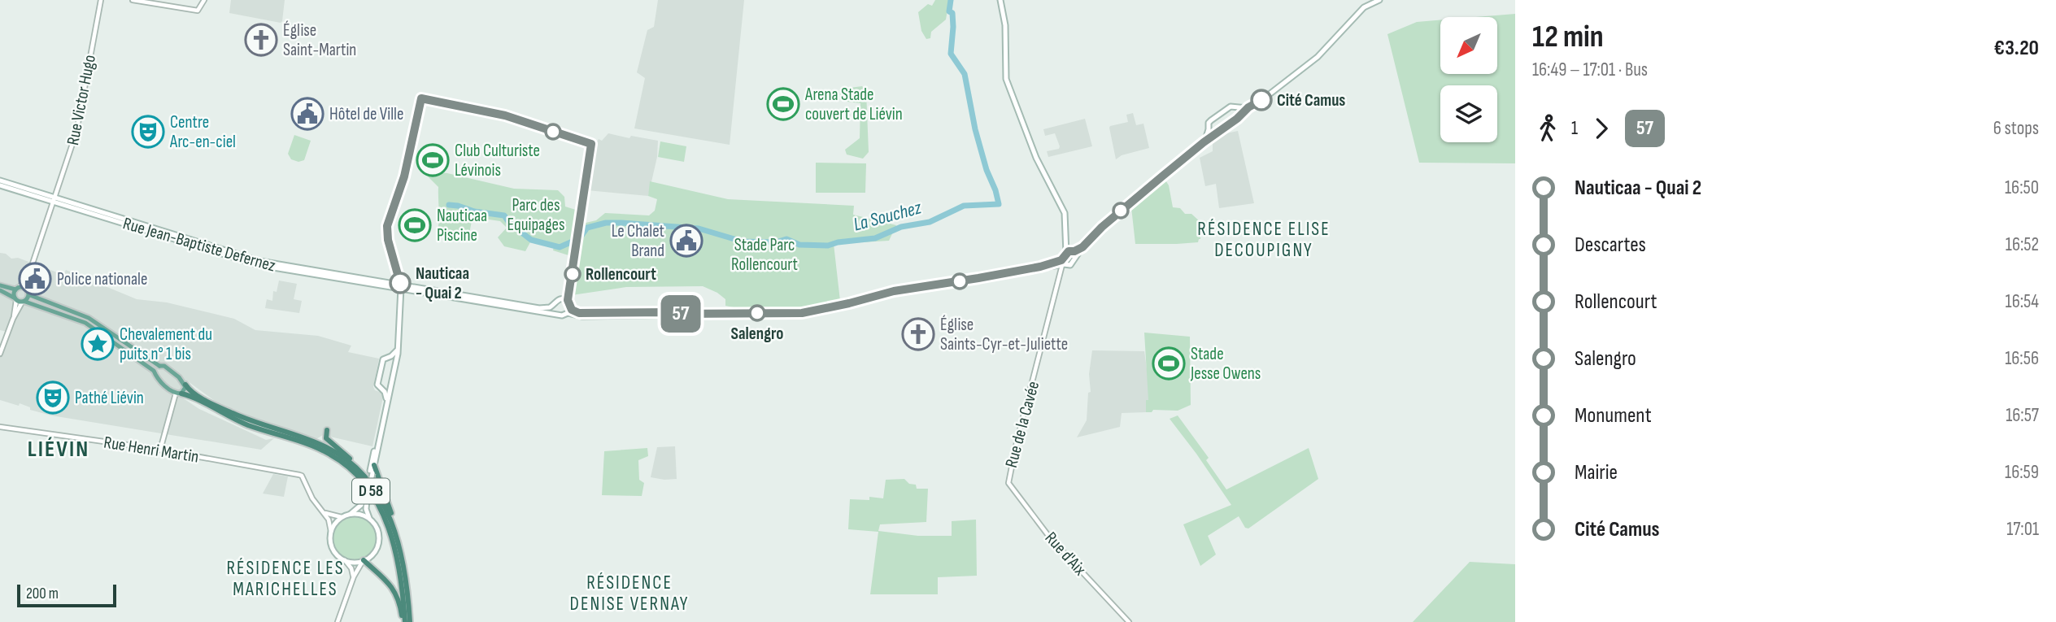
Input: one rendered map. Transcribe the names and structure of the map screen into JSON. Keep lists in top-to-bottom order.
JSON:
{
  "streets": {
    "highway": ["D 58"],
    "main road": ["Rue Jean-Baptiste Defernez"],
    "street": [
      "Rue Victor Hugo",
      "Rue de la Cavée",
      "Rue Henri Martin",
      "Rue d'Aix"
    ]
  },
  "crossings": [
    ["Rue Victor Hugo", "Rue Jean-Baptiste Defernez"],
    ["Rue de la Cavée", "Rue d'Aix"]
  ],
  "districts": [
    "RÉSIDENCE ELISE DECOUPIGNY",
    "LIÉVIN",
    "RÉSIDENCE LES MARICHELLES",
    "RÉSIDENCE DENISE VERNAY"
  ],
  "water": ["La Souchez"],
  "parks": ["Parc des Equipages", "Stade Parc Rollencourt"],
  "places": {
    "church": ["Église Saint-Martin", "Église Saints-Cyr-et-Juliette"],
    "other": [
      "Cité Camus",
      "Rollencourt",
      "Nauticaa - Quai 2",
      "Salengro"
    ],
    "sports": [
      "Arena Stade couvert de Liévin",
      "Club Culturiste Lévinois",
      "Nauticaa Piscine",
      "Stade Jesse Owens"
    ],
    "public building": ["Hôtel de Ville", "Le Chalet Brand", "Police nationale"],
    "theatre": ["Centre Arc-en-ciel", "Pathé Liévin"],
    "place": ["Chevalement du puits n° 1 bis"]
  },
  "lines": ["bus line 57"],
  "scale_bar": "200 m",
  "north": "bottom left",
  "page": {
    "on_map": "57",
    "heading": ["12 min", "16:49 – 17:01 · Bus", "€3.20"],
    "legs": ["1", "57", "6 stops"],
    "list": [
      {
        "name": "Nauticaa - Quai 2",
        "value": "16:50"
      },
      {
        "name": "Descartes",
        "value": "16:52"
      },
      {
        "name": "Rollencourt",
        "value": "16:54"
      },
      {
        "name": "Salengro",
        "value": "16:56"
      },
      {
        "name": "Monument",
        "value": "16:57"
      },
      {
        "name": "Mairie",
        "value": "16:59"
      },
      {
        "name": "Cité Camus",
        "value": "17:01"
      }
    ],
    "scale": "200 m"
  }
}
